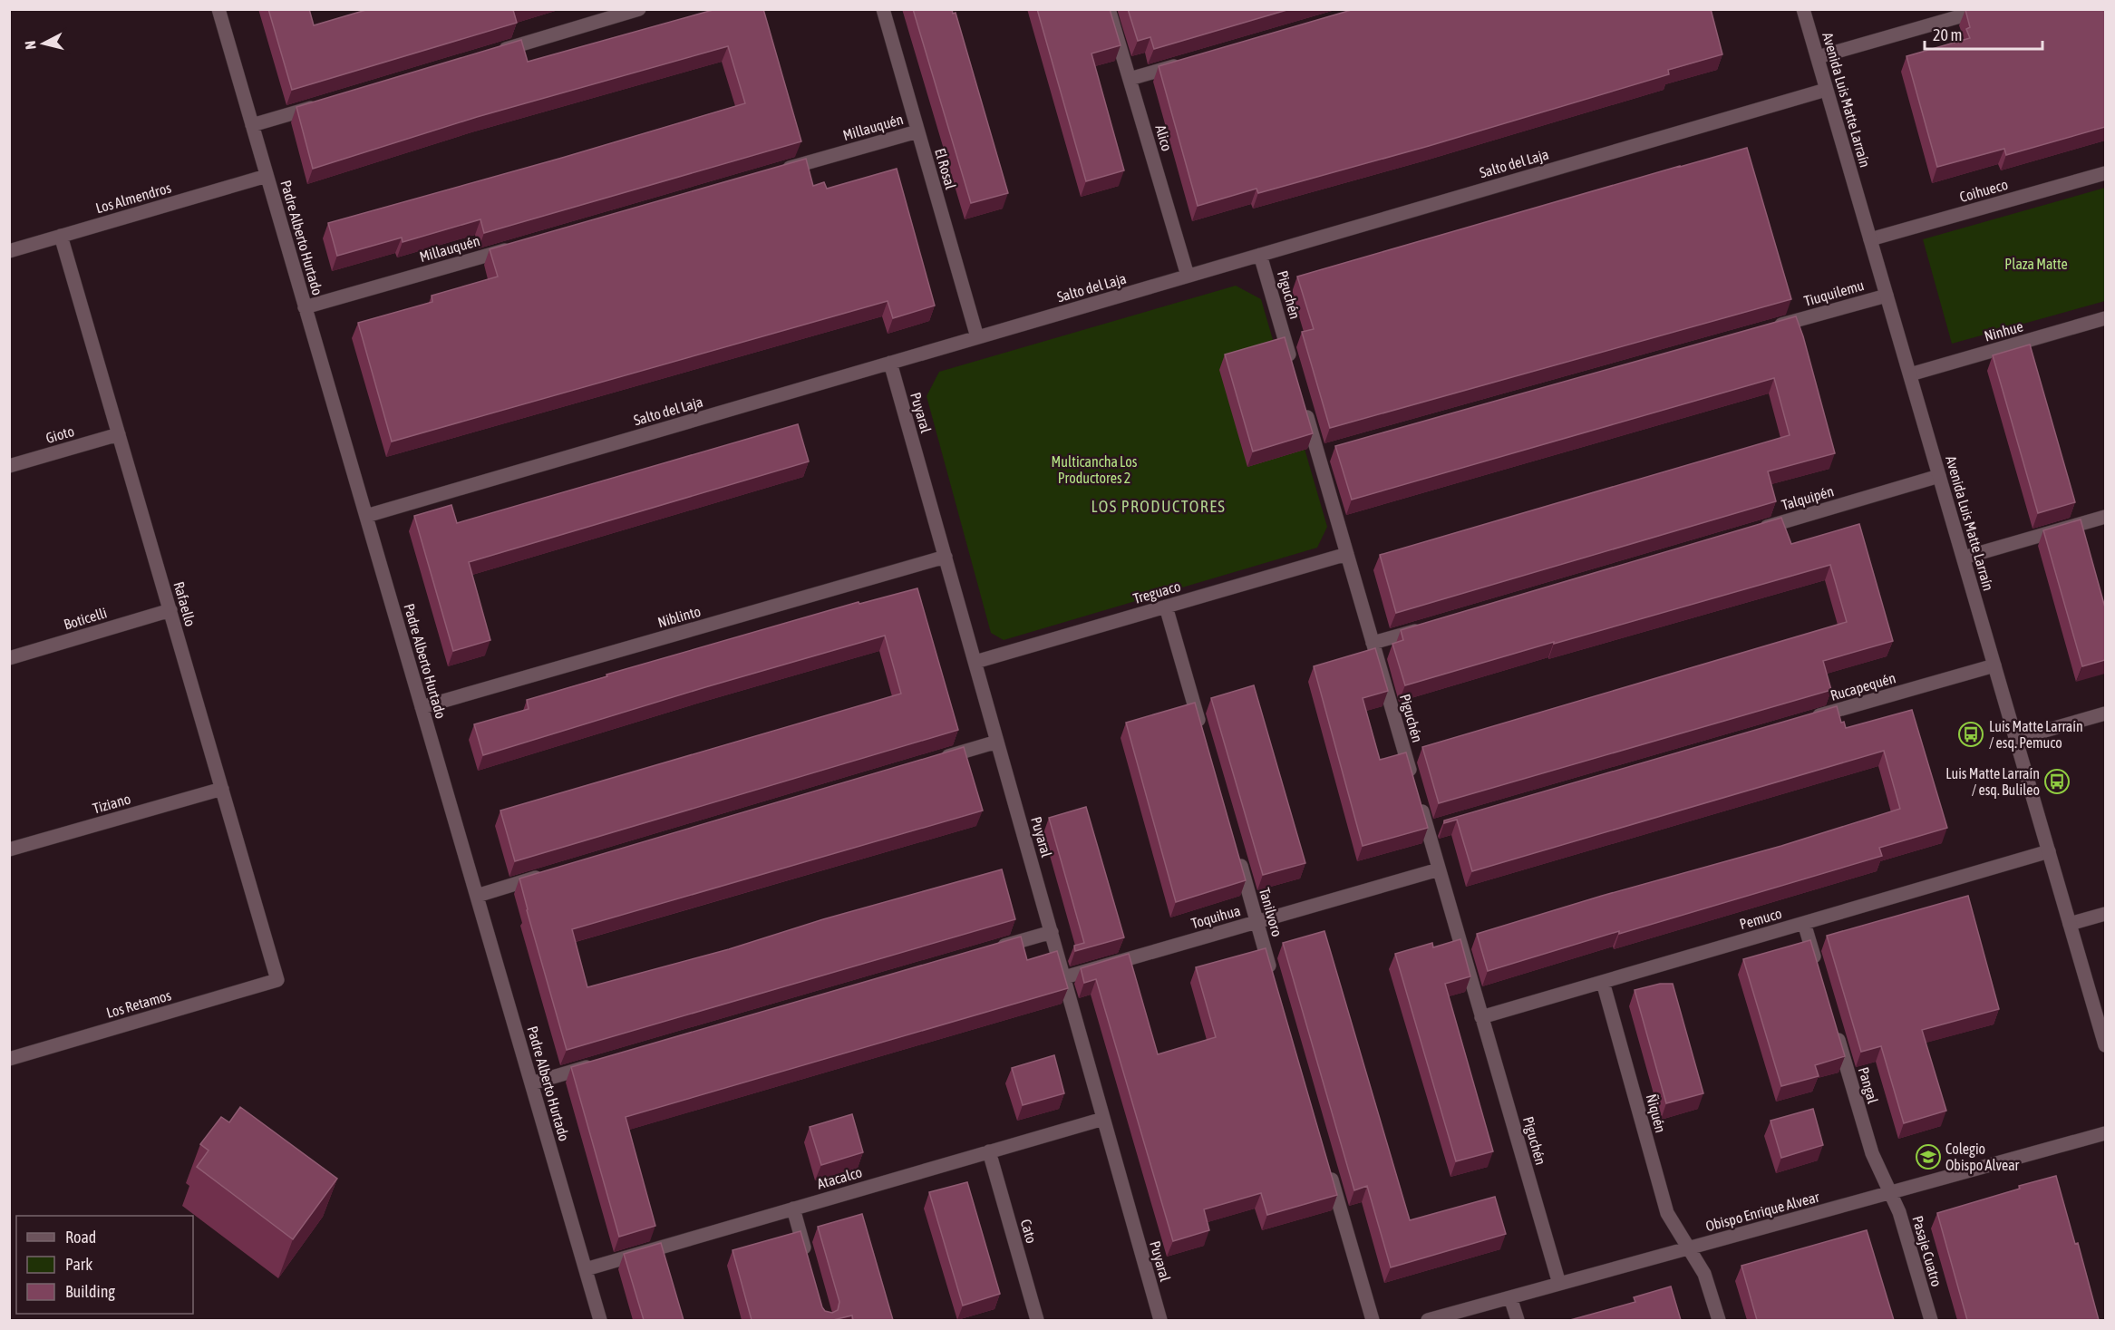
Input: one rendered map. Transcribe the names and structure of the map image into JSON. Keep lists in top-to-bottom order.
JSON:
{
  "streets": {
    "street": [
      "Avenida Luis Matte Larraín",
      "Millauquén",
      "Alico",
      "Salto del Laja",
      "El Rosal",
      "Coihueco",
      "Los Almendros",
      "Padre Alberto Hurtado",
      "Tiuquilemu",
      "Piguchén",
      "Ninhue",
      "Puyaral",
      "Gioto",
      "Talquipén",
      "Treguaco",
      "Rafaello",
      "Niblinto",
      "Boticelli",
      "Rucapequén",
      "Tiziano",
      "Tanilvoro",
      "Toquihua",
      "Pemuco",
      "Los Retamos",
      "Pangal",
      "Ñiquén",
      "Atacalco",
      "Obispo Enrique Alvear",
      "Cato",
      "Pasaje Cuatro"
    ]
  },
  "crossings": [
    ["Avenida Luis Matte Larraín", "Salto del Laja"],
    ["Avenida Luis Matte Larraín", "Coihueco"],
    ["Avenida Luis Matte Larraín", "Tiuquilemu"],
    ["Avenida Luis Matte Larraín", "Ninhue"],
    ["Avenida Luis Matte Larraín", "Talquipén"],
    ["Avenida Luis Matte Larraín", "Rucapequén"],
    ["Avenida Luis Matte Larraín", "Pemuco"],
    ["Millauquén", "El Rosal"],
    ["Millauquén", "Padre Alberto Hurtado"],
    ["Alico", "Salto del Laja"],
    ["Salto del Laja", "El Rosal"],
    ["Salto del Laja", "Padre Alberto Hurtado"],
    ["Salto del Laja", "Piguchén"],
    ["Salto del Laja", "Puyaral"],
    ["Los Almendros", "Padre Alberto Hurtado"],
    ["Los Almendros", "Rafaello"],
    ["Padre Alberto Hurtado", "Niblinto"],
    ["Padre Alberto Hurtado", "Atacalco"],
    ["Piguchén", "Treguaco"],
    ["Piguchén", "Toquihua"],
    ["Piguchén", "Pemuco"],
    ["Piguchén", "Obispo Enrique Alvear"],
    ["Puyaral", "Treguaco"],
    ["Puyaral", "Niblinto"],
    ["Puyaral", "Toquihua"],
    ["Puyaral", "Atacalco"],
    ["Gioto", "Rafaello"],
    ["Rafaello", "Boticelli"],
    ["Rafaello", "Tiziano"],
    ["Rafaello", "Los Retamos"],
    ["Tanilvoro", "Toquihua"],
    ["Pemuco", "Ñiquén"],
    ["Pangal", "Obispo Enrique Alvear"],
    ["Pangal", "Pasaje Cuatro"],
    ["Ñiquén", "Obispo Enrique Alvear"],
    ["Atacalco", "Cato"],
    ["Obispo Enrique Alvear", "Pasaje Cuatro"]
  ],
  "districts": ["LOS PRODUCTORES"],
  "parks": ["Plaza Matte", "Multicancha Los Productores 2"],
  "places": {
    "bus stop": ["Luis Matte Larraín / esq. Pemuco", "Luis Matte Larraín / esq. Bulileo"],
    "school or university": ["Colegio Obispo Alvear"]
  },
  "legend": ["Road", "Park", "Building"],
  "scale_bar": "20 m",
  "north": "left"
}
